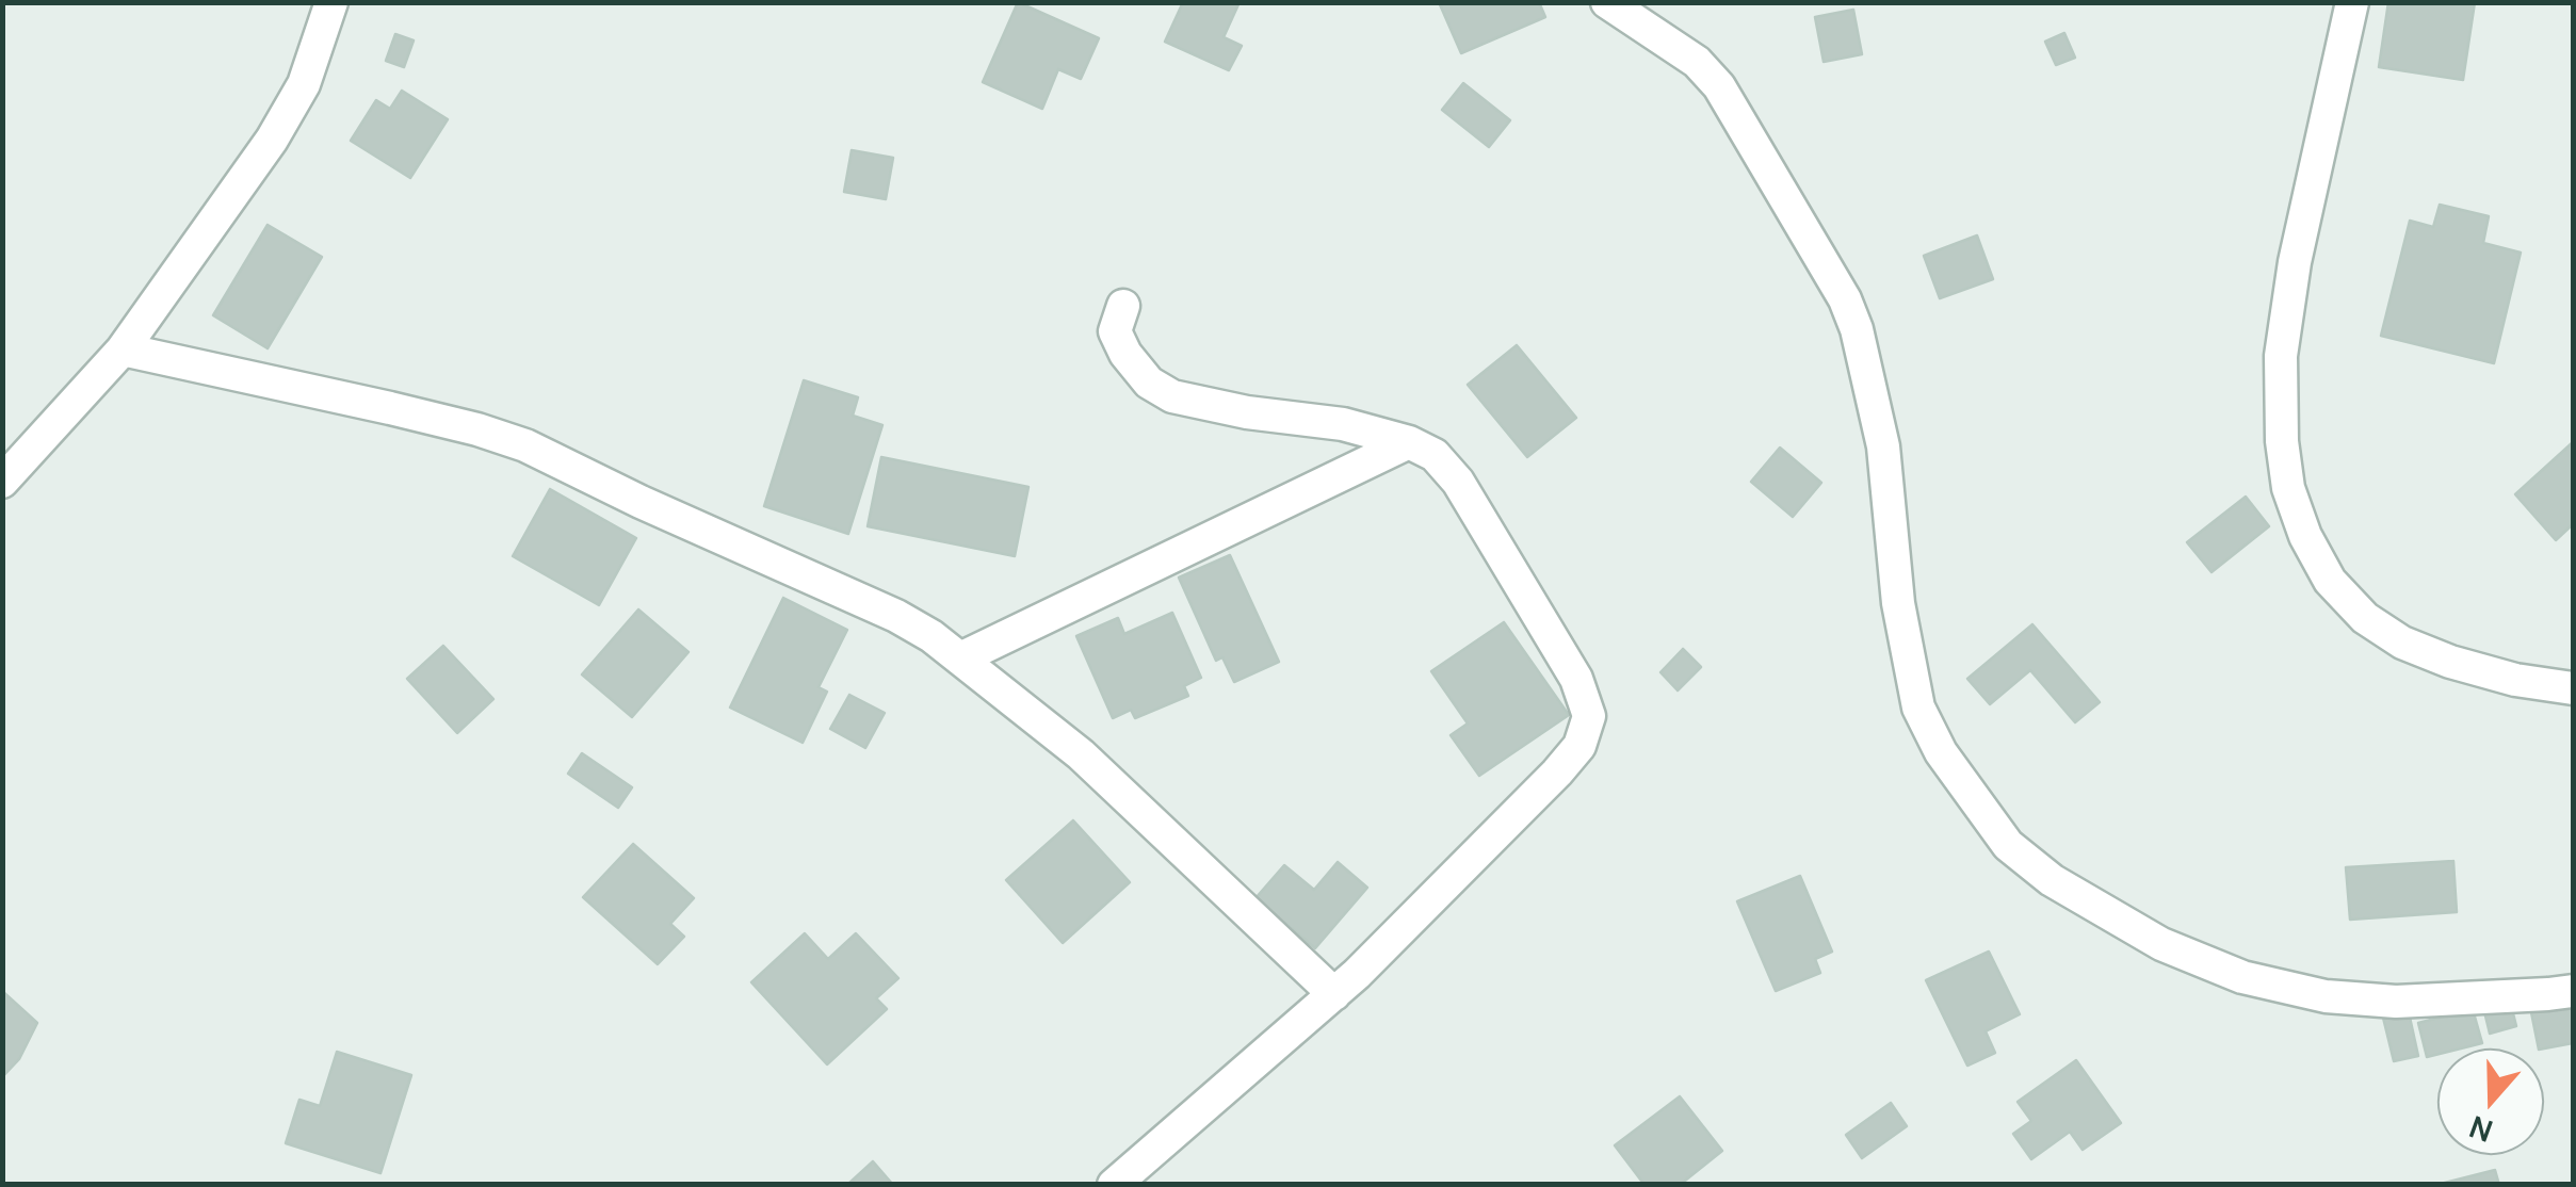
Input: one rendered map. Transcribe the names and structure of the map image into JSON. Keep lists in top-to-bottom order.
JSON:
{
  "north": "bottom"
}
